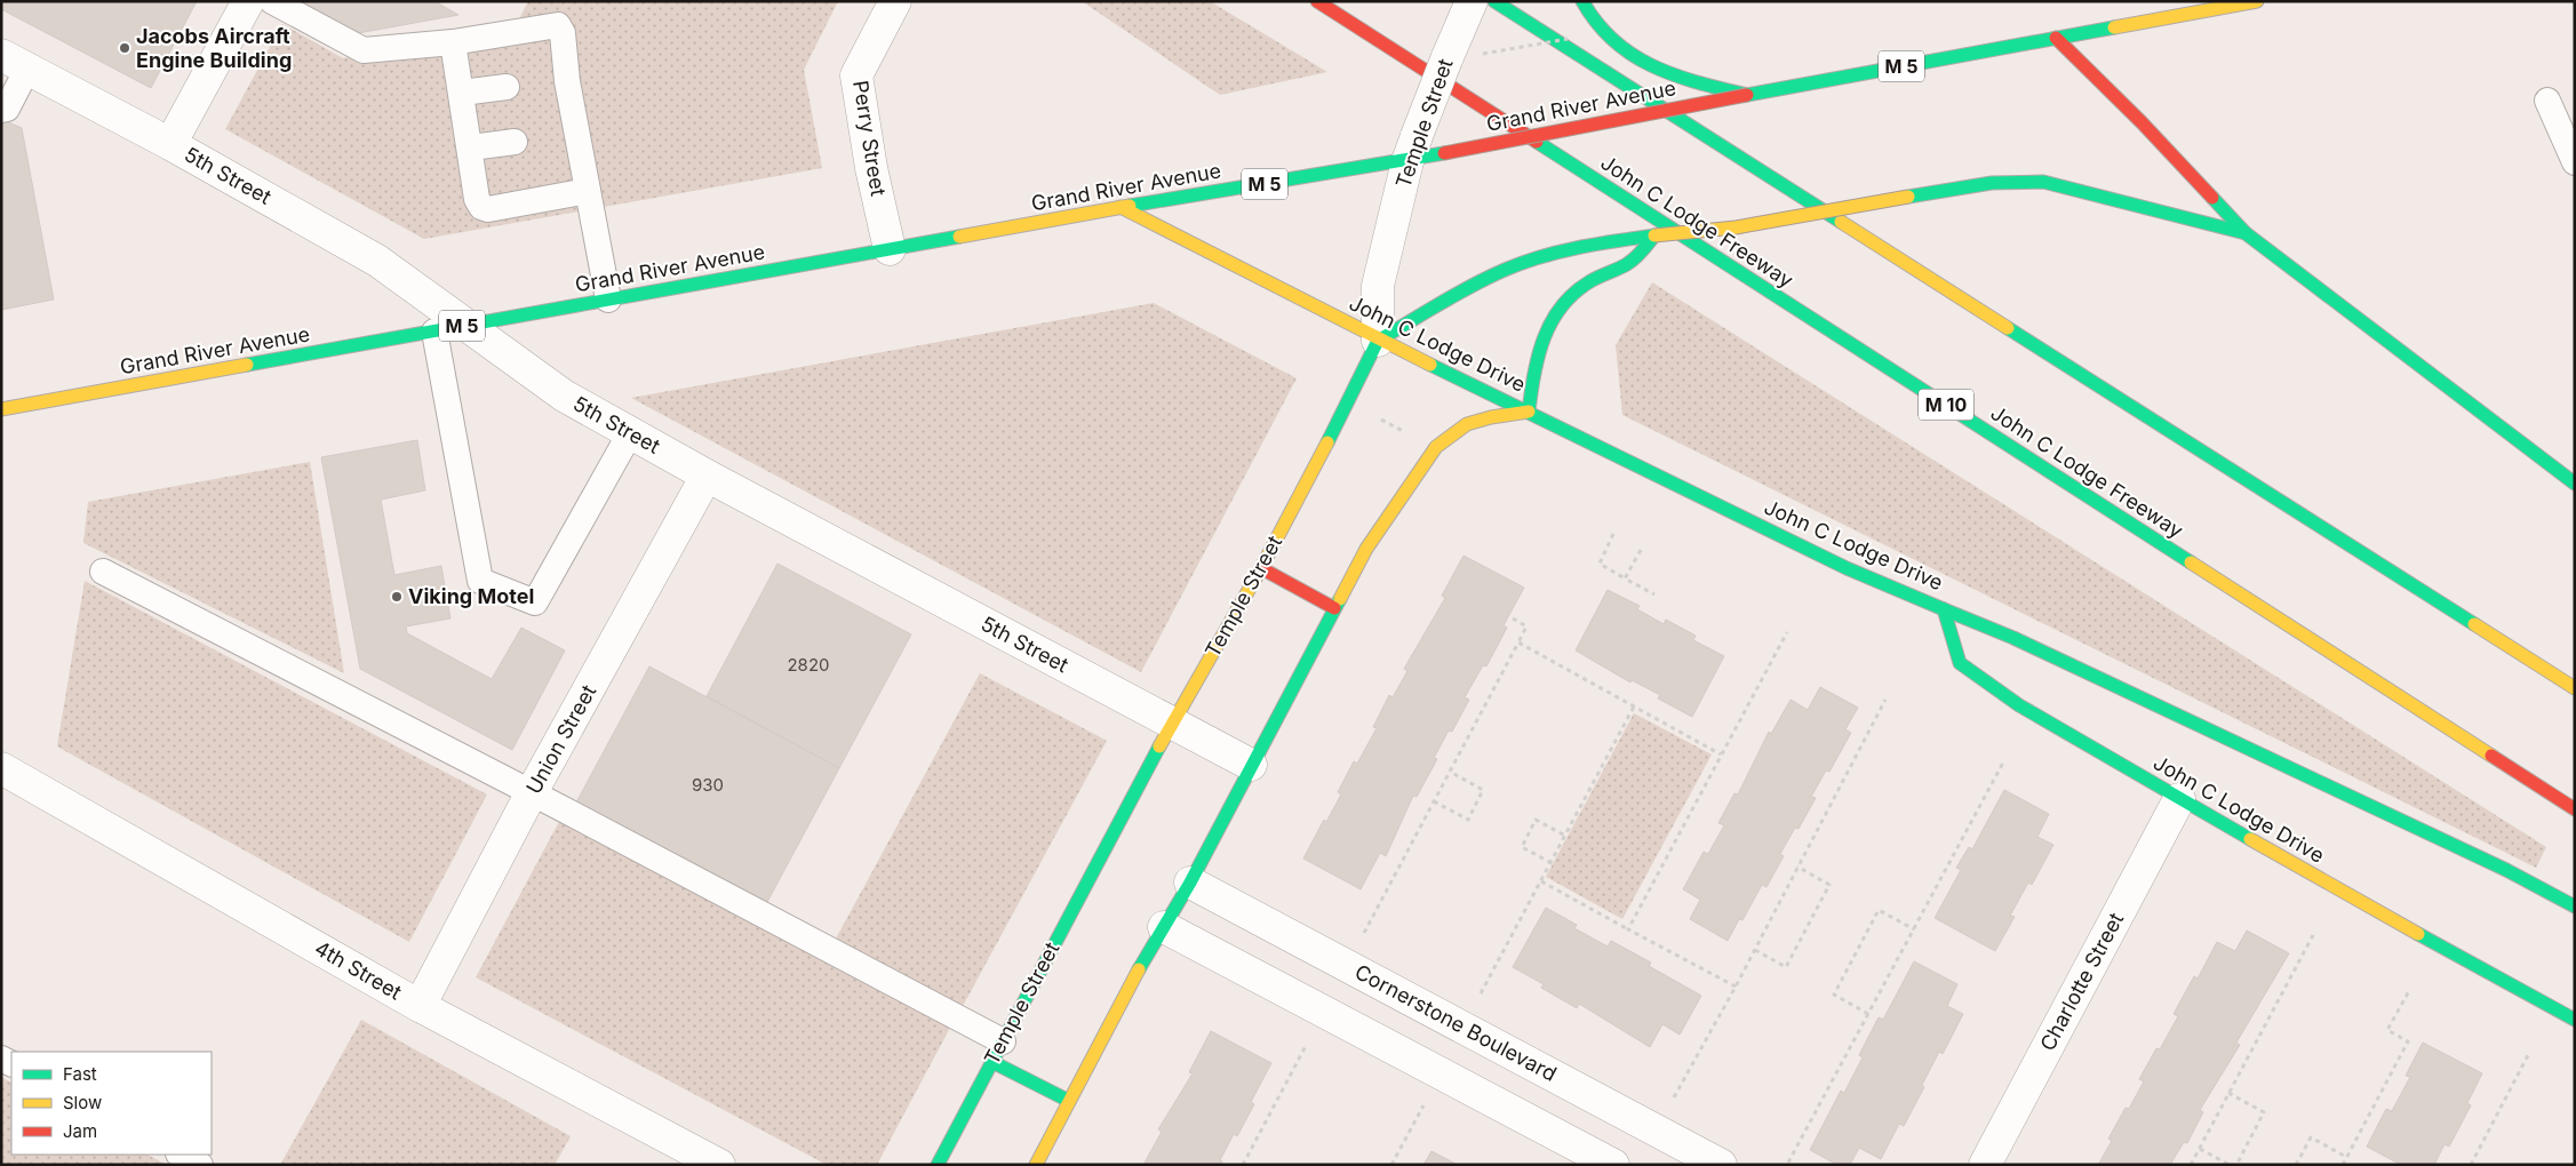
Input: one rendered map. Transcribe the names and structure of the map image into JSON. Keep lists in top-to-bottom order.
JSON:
{
  "streets": {
    "main road": [
      "M 5",
      "Grand River Avenue",
      "Temple Street",
      "John C Lodge Freeway",
      "John C Lodge Drive",
      "M 10"
    ],
    "street": [
      "Perry Street",
      "5th Street",
      "Union Street",
      "4th Street",
      "Charlotte Street",
      "Cornerstone Boulevard"
    ]
  },
  "crossings": [
    ["Grand River Avenue", "Temple Street"],
    ["Grand River Avenue", "Perry Street"],
    ["Grand River Avenue", "5th Street"],
    ["Grand River Avenue", "John C Lodge Drive"],
    ["Temple Street", "5th Street"],
    ["Temple Street", "John C Lodge Drive"],
    ["5th Street", "Union Street"],
    ["John C Lodge Drive", "Charlotte Street"],
    ["Union Street", "4th Street"]
  ],
  "places": ["Jacobs Aircraft Engine Building", "Viking Motel"],
  "house_numbers": ["2820", "930"],
  "legend": ["Fast", "Slow", "Jam"]
}
